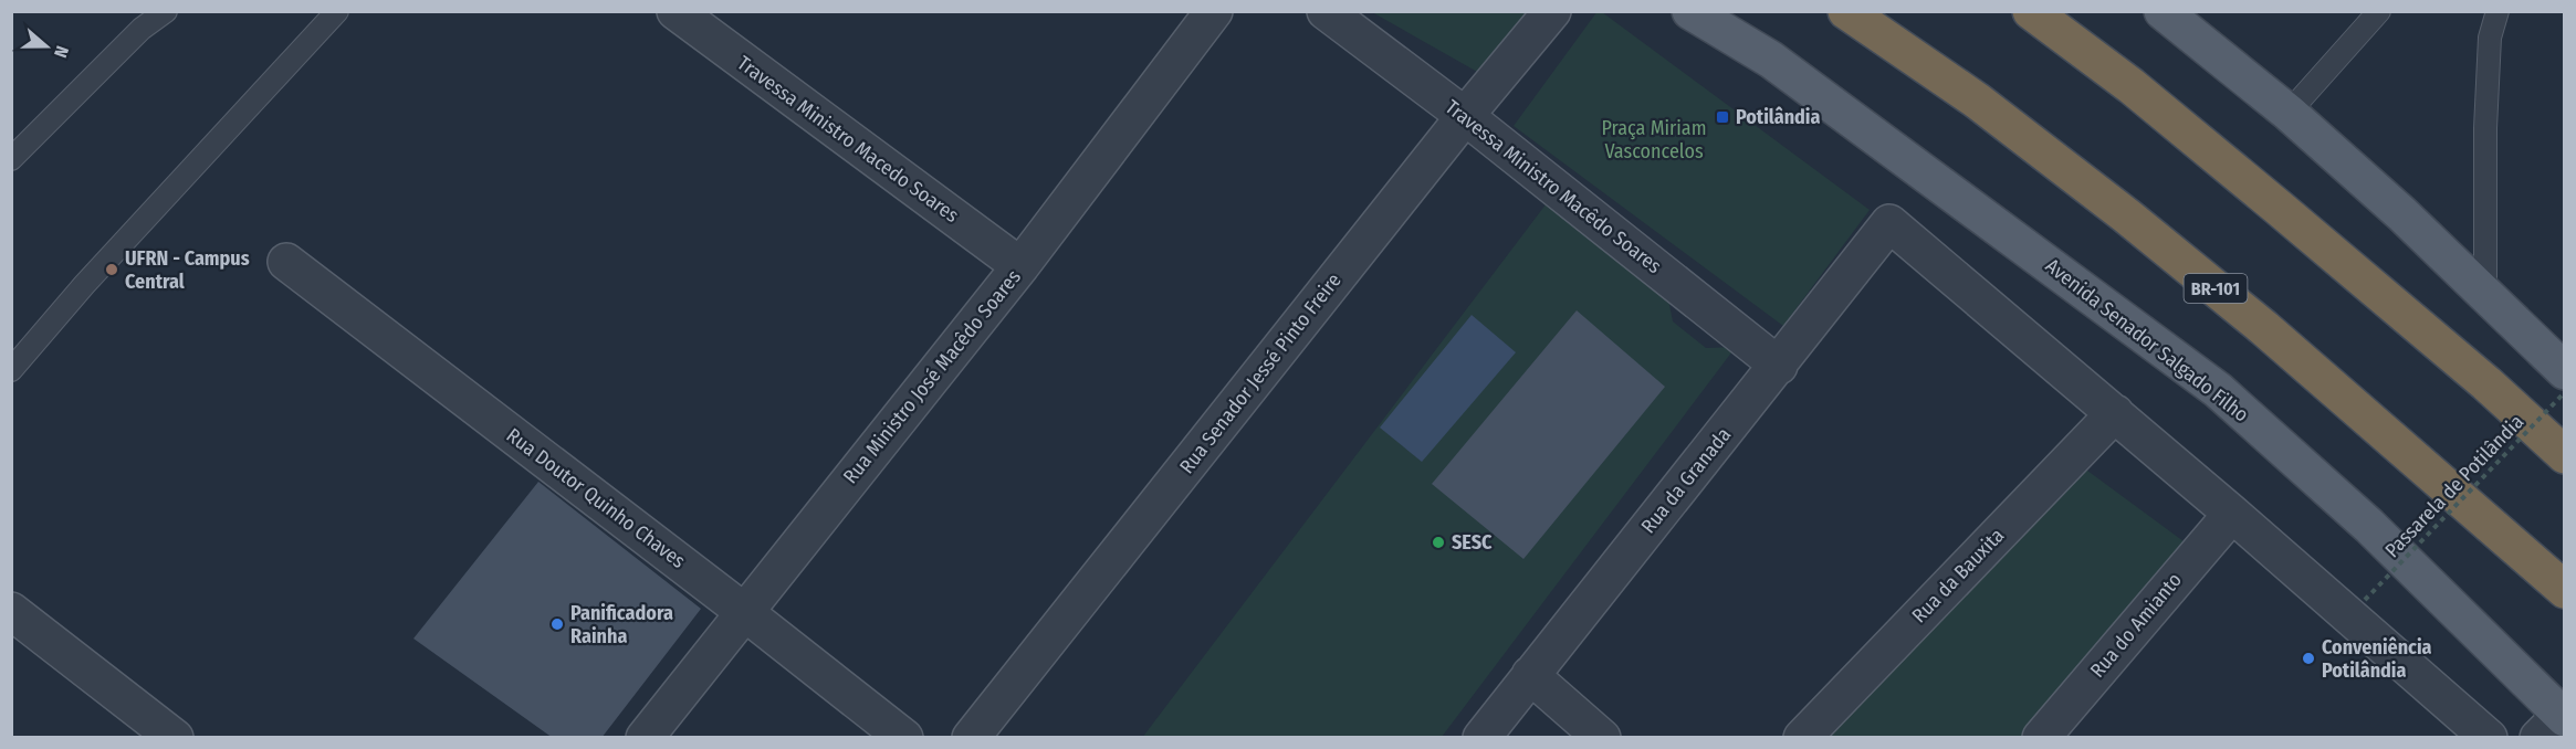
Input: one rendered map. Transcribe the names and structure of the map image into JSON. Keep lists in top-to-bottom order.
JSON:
{
  "streets": {
    "highway": ["BR-101"],
    "main road": ["Avenida Senador Salgado Filho"],
    "street": [
      "Travessa Ministro Macedo Soares",
      "Travessa Ministro Macêdo Soares",
      "Rua Senador Jessé Pinto Freire",
      "Rua Ministro José Macêdo Soares",
      "Rua da Granada",
      "Rua Doutor Quinho Chaves",
      "Rua da Bauxita",
      "Rua do Amianto"
    ],
    "path": ["Passarela de Potilândia"]
  },
  "crossings": [
    ["Travessa Ministro Macedo Soares", "Rua Ministro José Macêdo Soares"],
    ["Travessa Ministro Macêdo Soares", "Rua Senador Jessé Pinto Freire"],
    ["Travessa Ministro Macêdo Soares", "Rua da Granada"],
    ["Rua Ministro José Macêdo Soares", "Rua Doutor Quinho Chaves"],
    ["Rua da Granada", "Rua da Bauxita"]
  ],
  "parks": ["Praça Miriam Vasconcelos"],
  "places": {
    "transit": ["Potilândia"],
    "other": [
      "UFRN - Campus Central",
      "SESC",
      "Panificadora Rainha",
      "Conveniência Potilândia"
    ]
  },
  "north": "right"
}
